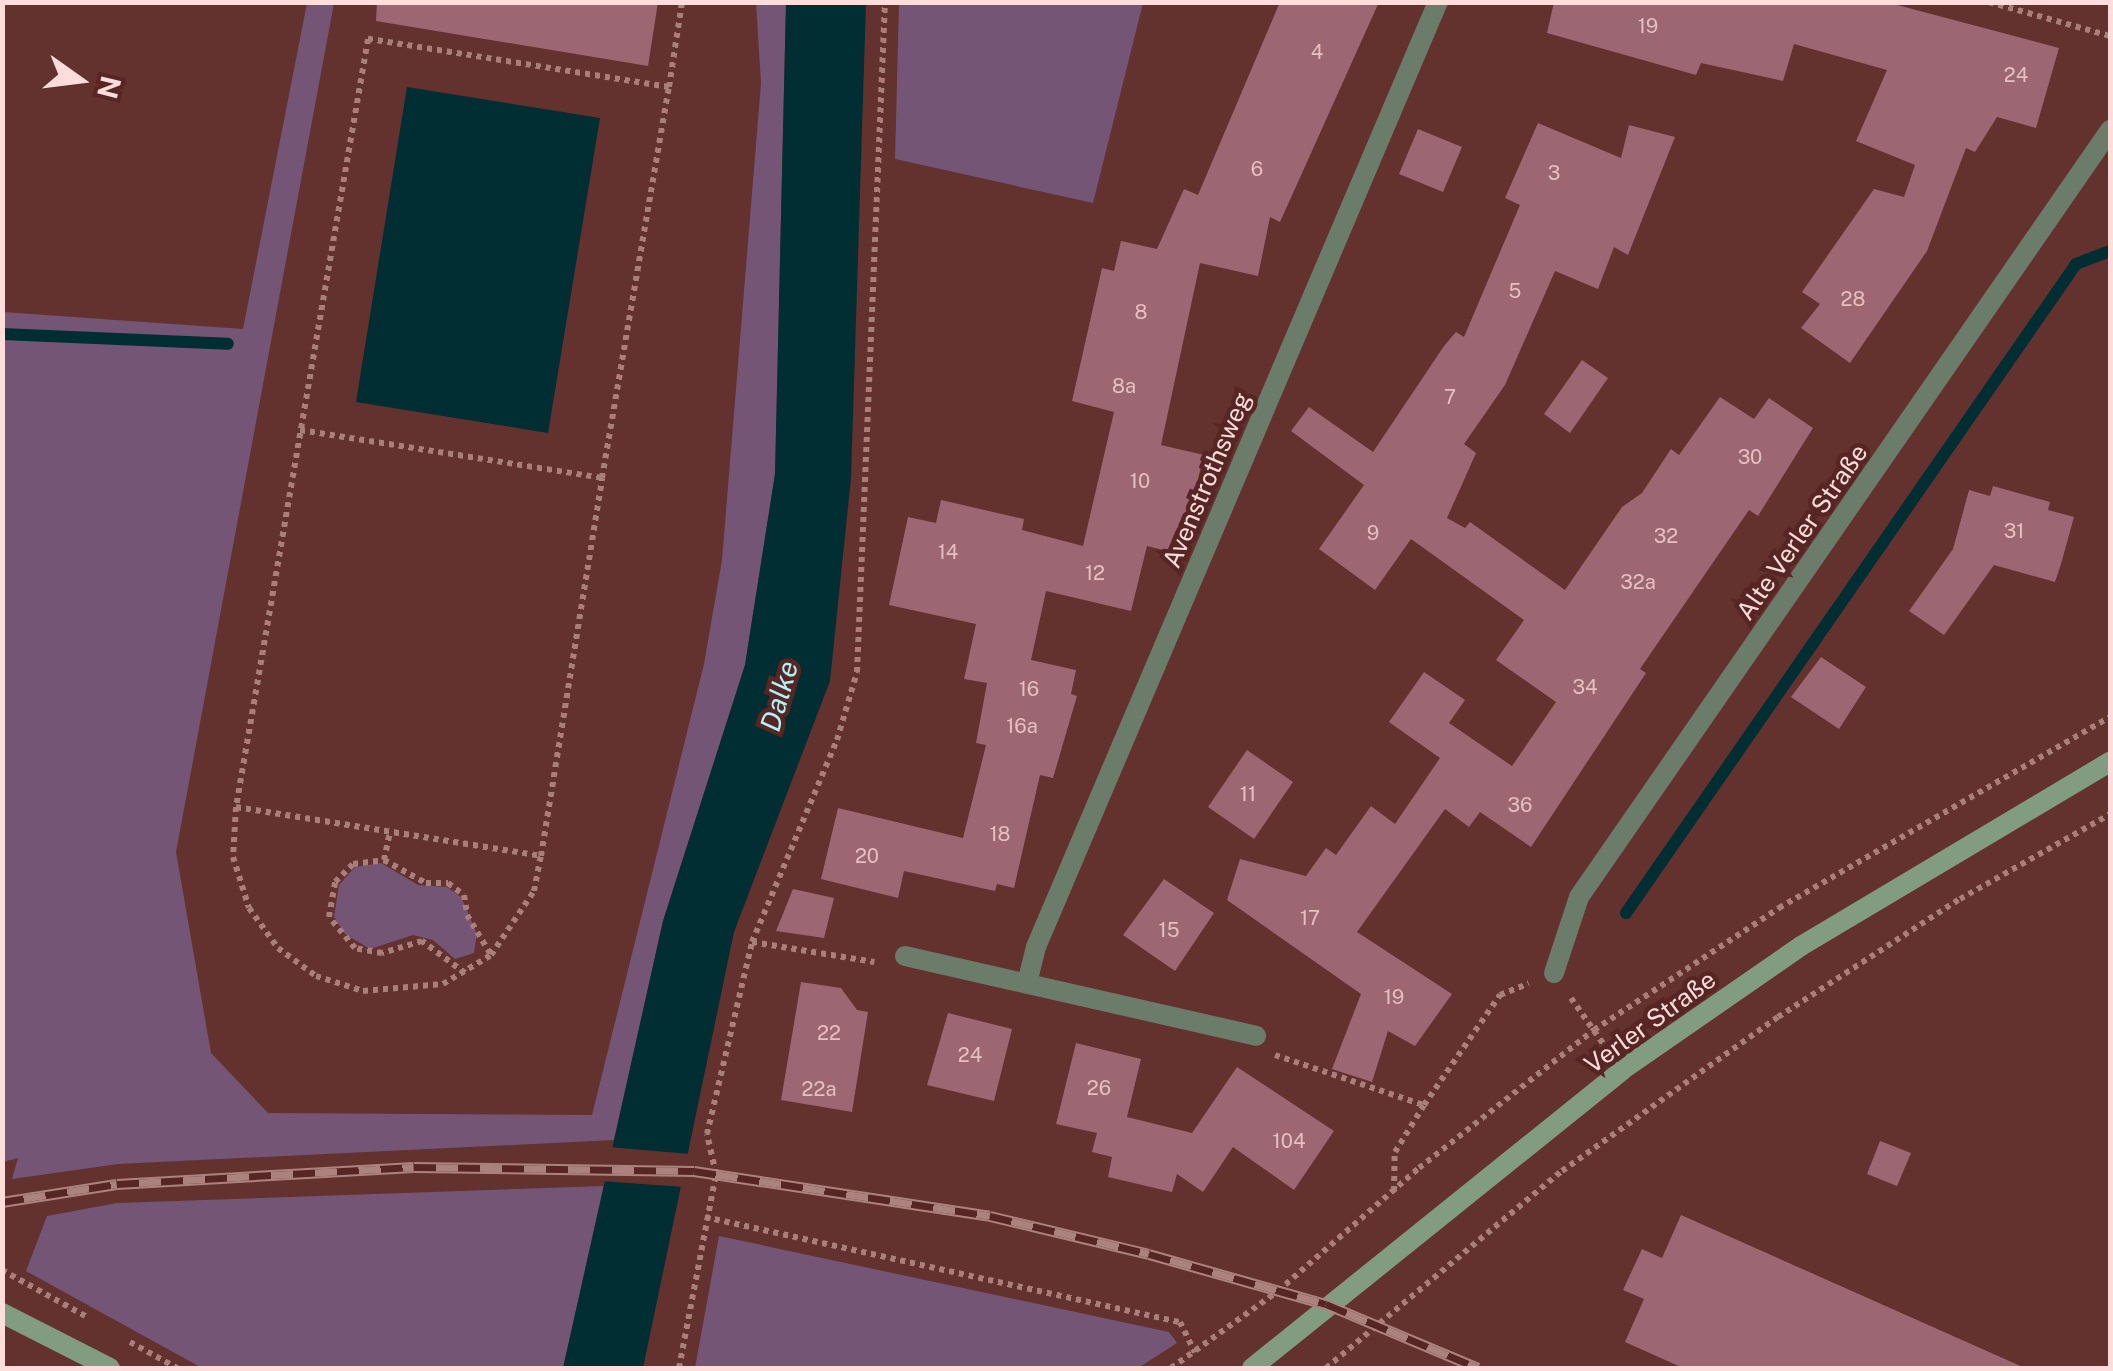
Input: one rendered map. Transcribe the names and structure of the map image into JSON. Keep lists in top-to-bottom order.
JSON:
{
  "streets": {
    "main road": ["Verler Straße"],
    "street": ["Avenstrothsweg", "Alte Verler Straße"]
  },
  "water": ["Dalke"],
  "house_numbers": [
    "19",
    "4",
    "24",
    "6",
    "3",
    "5",
    "28",
    "8",
    "8a",
    "7",
    "30",
    "10",
    "31",
    "9",
    "32",
    "14",
    "12",
    "32a",
    "34",
    "16",
    "16a",
    "11",
    "36",
    "18",
    "20",
    "17",
    "15",
    "19",
    "22",
    "24",
    "26",
    "22a",
    "104"
  ],
  "north": "right"
}
